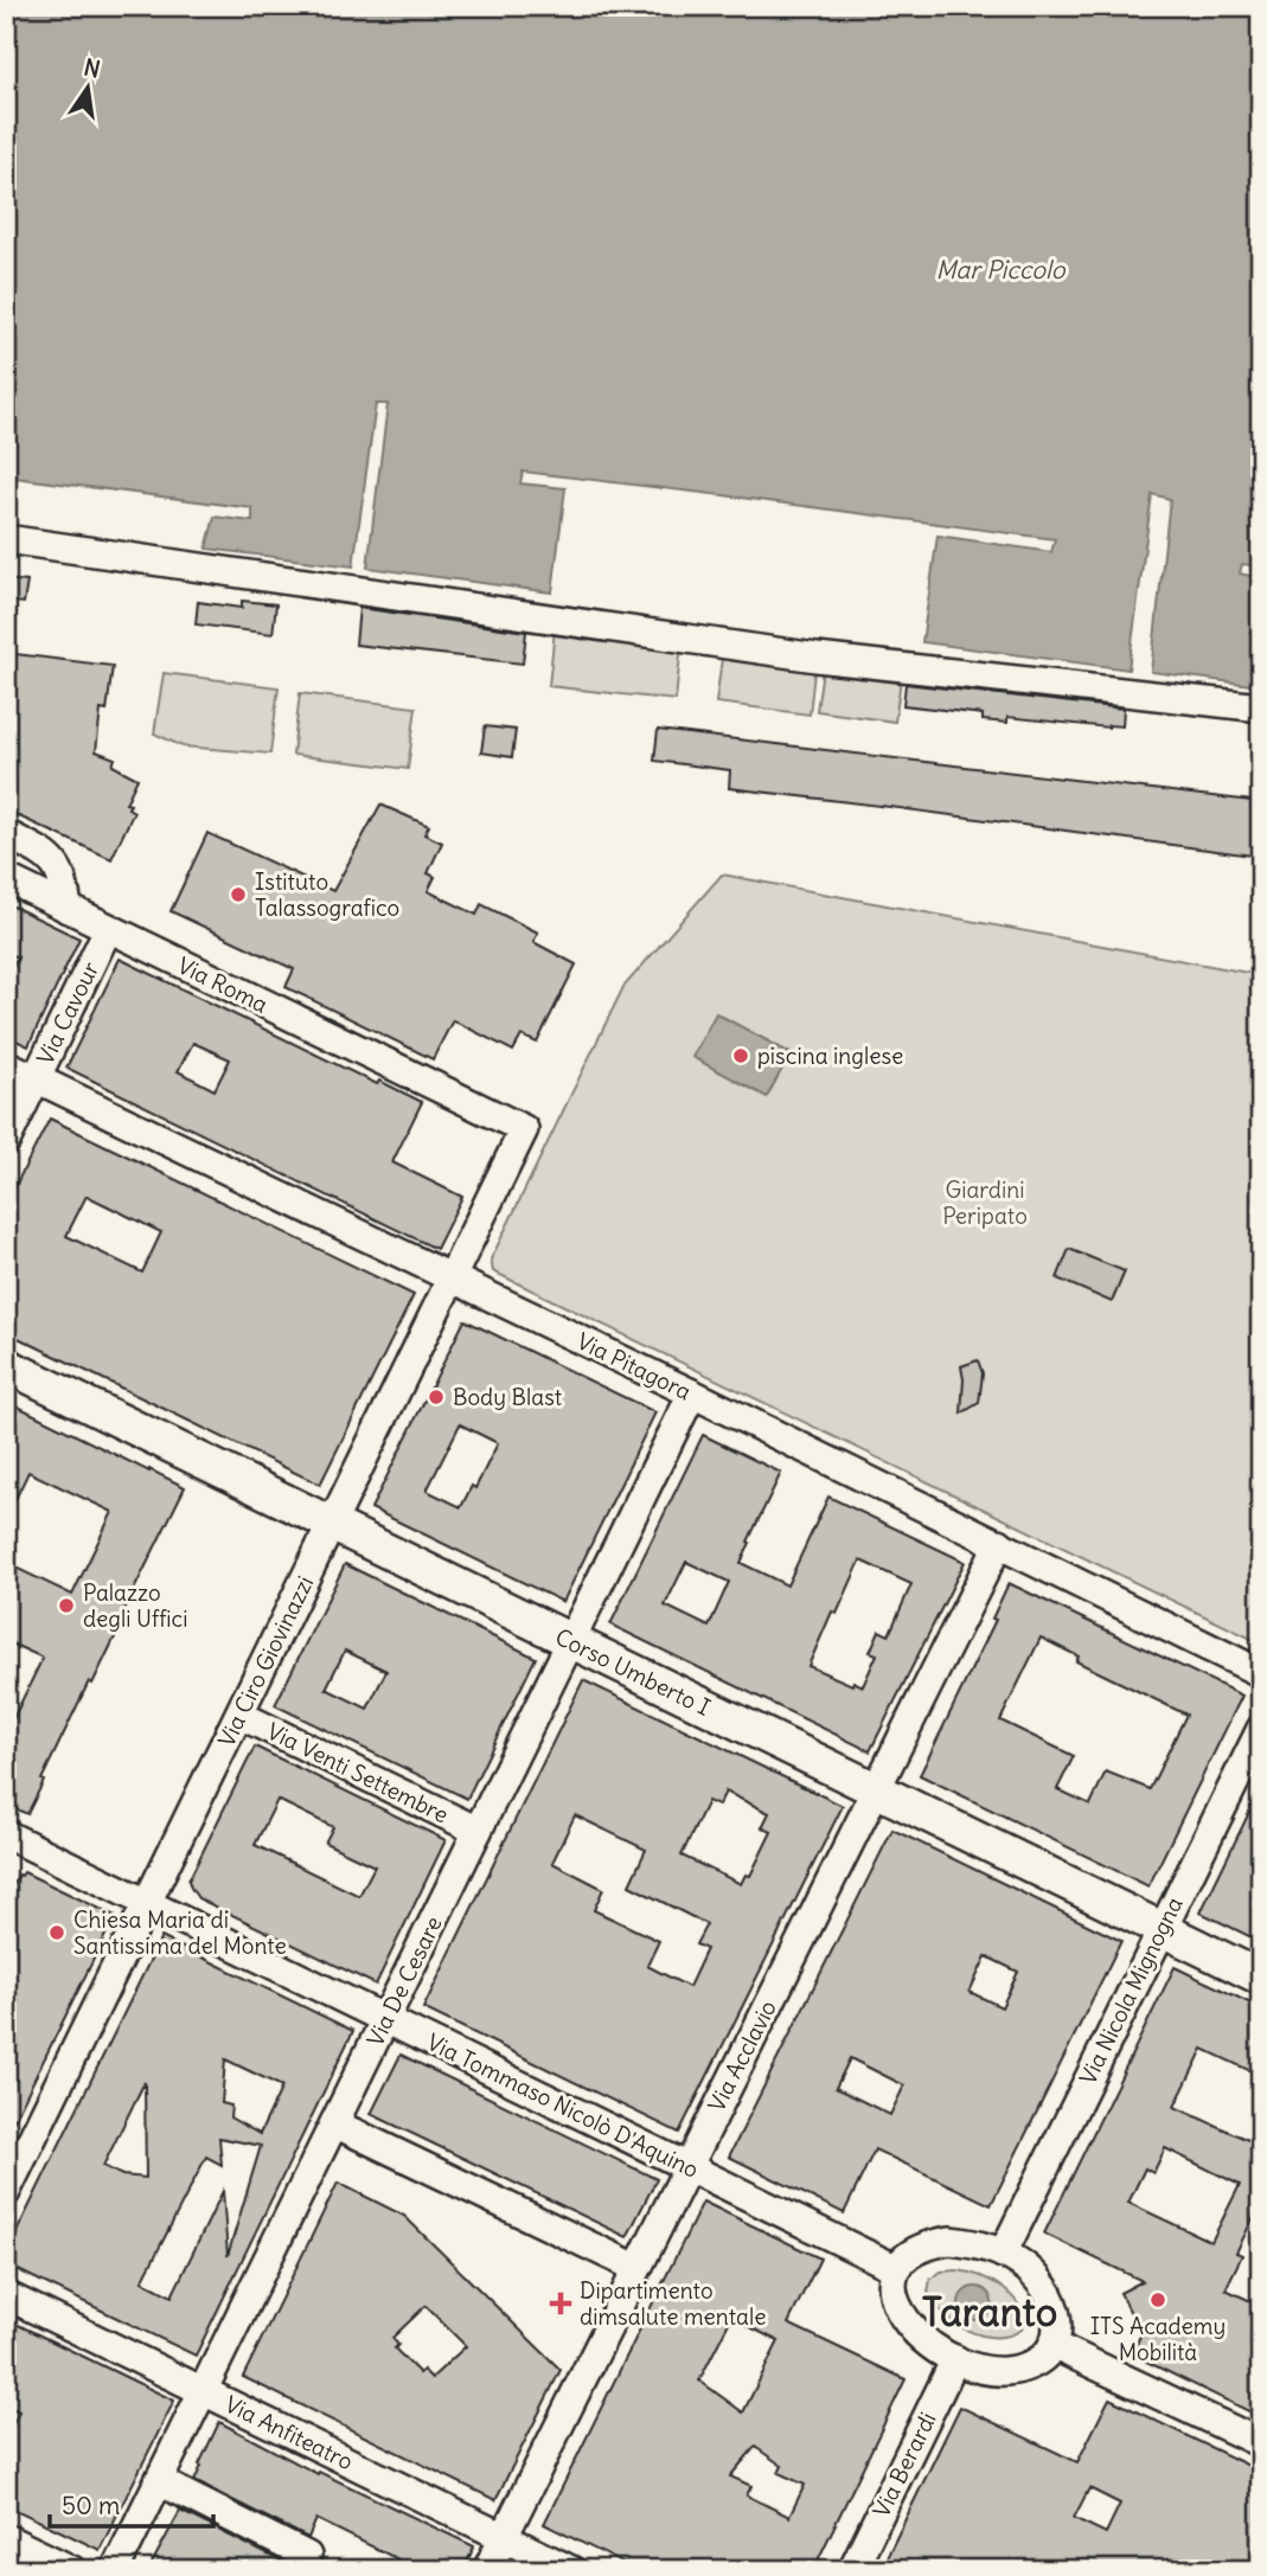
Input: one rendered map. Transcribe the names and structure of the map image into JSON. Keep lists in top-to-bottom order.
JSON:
{
  "streets": {
    "main road": ["Corso Umberto I"],
    "street": [
      "Via Roma",
      "Via Cavour",
      "Via Pitagora",
      "Via Ciro Giovinazzi",
      "Via Venti Settembre",
      "Via De Cesare",
      "Via Nicola Mignogna",
      "Via Acclavio",
      "Via Tommaso Nicolò D'Aquino",
      "Via Anfiteatro",
      "Via Berardi"
    ]
  },
  "crossings": [
    ["Via Roma", "Via Cavour"],
    ["Via Roma", "Via Ciro Giovinazzi"],
    ["Via Cavour", "Via Pitagora"],
    ["Via Pitagora", "Via Ciro Giovinazzi"],
    ["Via Pitagora", "Via De Cesare"],
    ["Via Pitagora", "Via Acclavio"],
    ["Via Ciro Giovinazzi", "Corso Umberto I"],
    ["Via Ciro Giovinazzi", "Via Venti Settembre"],
    ["Via Ciro Giovinazzi", "Via Tommaso Nicolò D'Aquino"],
    ["Corso Umberto I", "Via De Cesare"],
    ["Corso Umberto I", "Via Nicola Mignogna"],
    ["Corso Umberto I", "Via Acclavio"],
    ["Via Venti Settembre", "Via De Cesare"],
    ["Via De Cesare", "Via Tommaso Nicolò D'Aquino"],
    ["Via De Cesare", "Via Anfiteatro"],
    ["Via Nicola Mignogna", "Via Tommaso Nicolò D'Aquino"],
    ["Via Nicola Mignogna", "Via Berardi"],
    ["Via Acclavio", "Via Tommaso Nicolò D'Aquino"],
    ["Via Acclavio", "Via Anfiteatro"],
    ["Via Tommaso Nicolò D'Aquino", "Via Berardi"]
  ],
  "districts": ["Taranto"],
  "water": ["Mar Piccolo"],
  "parks": ["Giardini Peripato"],
  "places": {
    "other": [
      "Istituto Talassografico",
      "piscina inglese",
      "Body Blast",
      "Palazzo degli Uffici",
      "Chiesa Maria di Santissima del Monte",
      "ITS Academy Mobilità"
    ],
    "health": ["Dipartimento dimsalute mentale"]
  },
  "scale_bar": "50 m",
  "north": "top"
}
